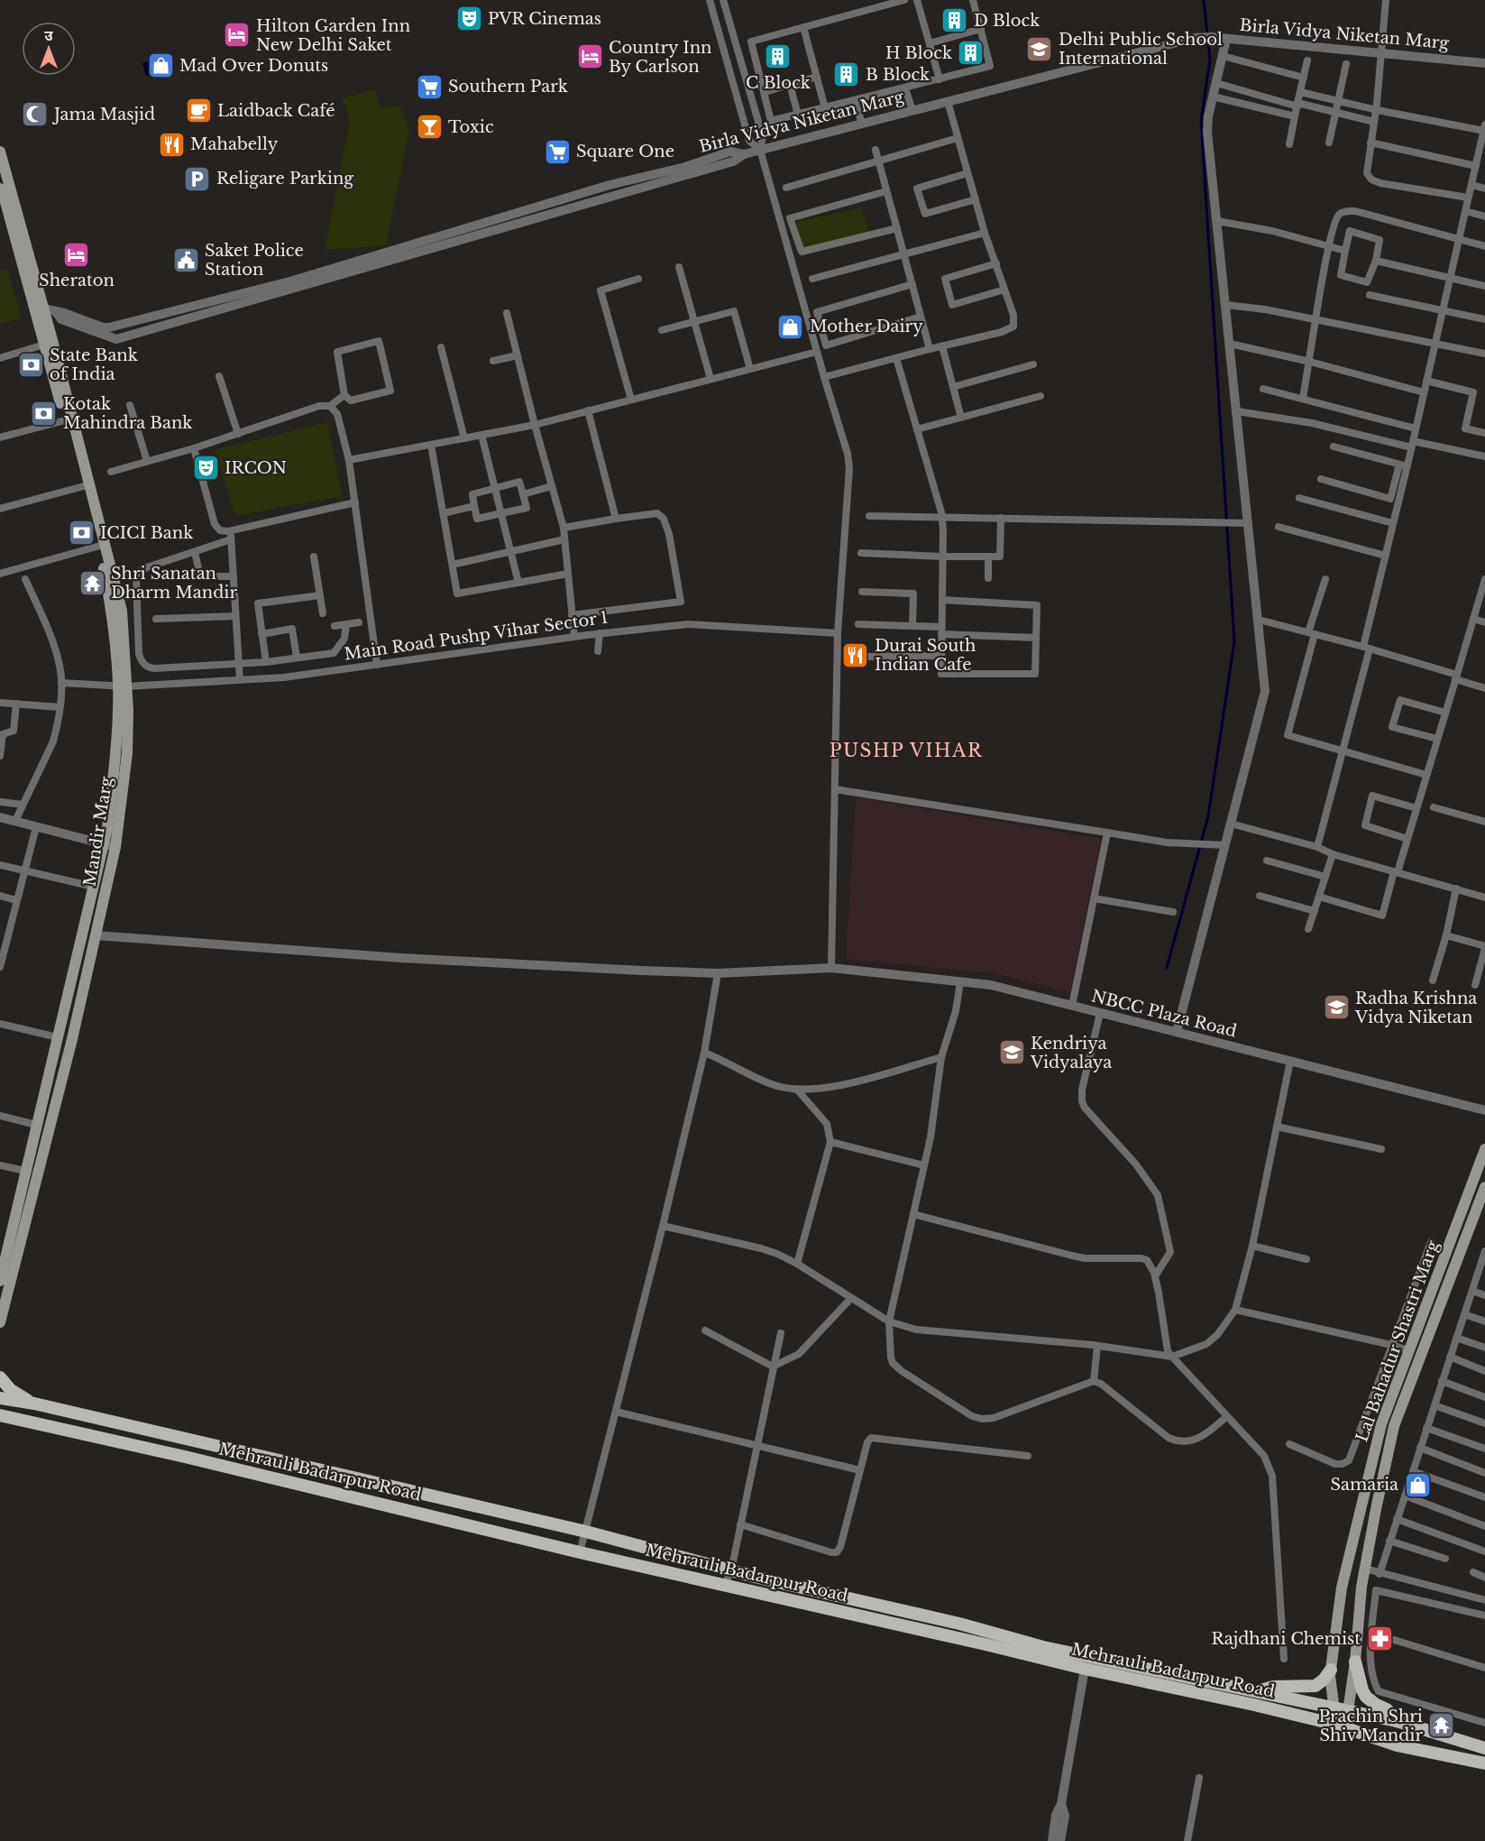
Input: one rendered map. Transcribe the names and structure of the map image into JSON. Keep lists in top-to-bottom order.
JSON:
{
  "streets": {
    "main road": ["Mandir Marg", "Lal Bahadur Shastri Marg", "Mehrauli Badarpur Road"],
    "street": ["Birla Vidya Niketan Marg", "Main Road Pushp Vihar Sector 1", "NBCC Plaza Road"]
  },
  "crossings": [
    ["Main Road Pushp Vihar Sector 1", "Mandir Marg"],
    ["Mandir Marg", "NBCC Plaza Road"],
    ["Lal Bahadur Shastri Marg", "Mehrauli Badarpur Road"]
  ],
  "districts": ["PUSHP VIHAR"],
  "places": {
    "theatre": ["PVR Cinemas", "IRCON"],
    "building": [
      "D Block",
      "H Block",
      "C Block",
      "B Block"
    ],
    "hotel": ["Hilton Garden Inn New Delhi Saket", "Country Inn By Carlson", "Sheraton"],
    "school or university": ["Delhi Public School International", "Radha Krishna Vidya Niketan", "Kendriya Vidyalaya"],
    "shop": ["Mad Over Donuts", "Mother Dairy", "Samaria"],
    "supermarket": ["Southern Park", "Square One"],
    "cafe": ["Laidback Café"],
    "mosque": ["Jama Masjid"],
    "bar": ["Toxic"],
    "restaurant": ["Mahabelly", "Durai South Indian Cafe"],
    "parking": ["Religare Parking"],
    "public building": ["Saket Police Station"],
    "bank": ["State Bank of India", "Kotak Mahindra Bank", "ICICI Bank"],
    "temple": ["Shri Sanatan Dharm Mandir", "Prachin Shri Shiv Mandir"],
    "pharmacy": ["Rajdhani Chemist"]
  },
  "north": "top"
}
